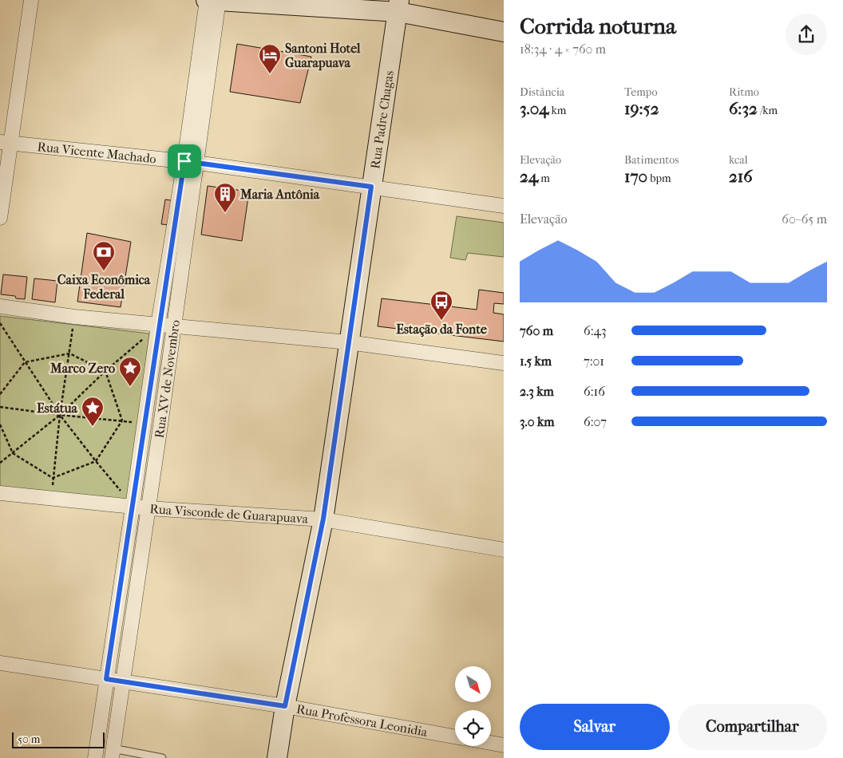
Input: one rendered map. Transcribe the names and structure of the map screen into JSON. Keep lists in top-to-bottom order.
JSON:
{
  "streets": {
    "street": [
      "Rua Padre Chagas",
      "Rua Vicente Machado",
      "Rua XV de Novembro",
      "Rua Visconde de Guarapuava",
      "Rua Professora Leonidia"
    ]
  },
  "crossings": [
    ["Rua Padre Chagas", "Rua Vicente Machado"],
    ["Rua Padre Chagas", "Rua Visconde de Guarapuava"],
    ["Rua Padre Chagas", "Rua Professora Leonidia"],
    ["Rua Vicente Machado", "Rua XV de Novembro"],
    ["Rua XV de Novembro", "Rua Visconde de Guarapuava"],
    ["Rua XV de Novembro", "Rua Professora Leonidia"]
  ],
  "places": {
    "hotel": ["Santoni Hotel Guarapuava"],
    "building": ["Maria Antônia"],
    "bank": ["Caixa Econômica Federal"],
    "bus stop": ["Estação da Fonte"],
    "place": ["Marco Zero", "Estátua"]
  },
  "scale_bar": "50 m",
  "north": "bottom right",
  "page": {
    "heading": ["Corrida noturna", "18:34 · 4 × 760 m"],
    "stats": [
      ["Distância", "3.04 km"],
      ["Tempo", "19:52"],
      ["Ritmo", "6:32 /km"],
      ["Elevação", "24 m"],
      ["Batimentos", "170 bpm"],
      ["kcal", "216"]
    ],
    "chart": ["Elevação", "60–65 m"],
    "list": [
      {
        "name": "760 m",
        "note": "6:43"
      },
      {
        "name": "1.5 km",
        "note": "7:01"
      },
      {
        "name": "2.3 km",
        "note": "6:16"
      },
      {
        "name": "3.0 km",
        "note": "6:07"
      }
    ],
    "buttons": ["Salvar", "Compartilhar"],
    "scale": "50 m"
  }
}
